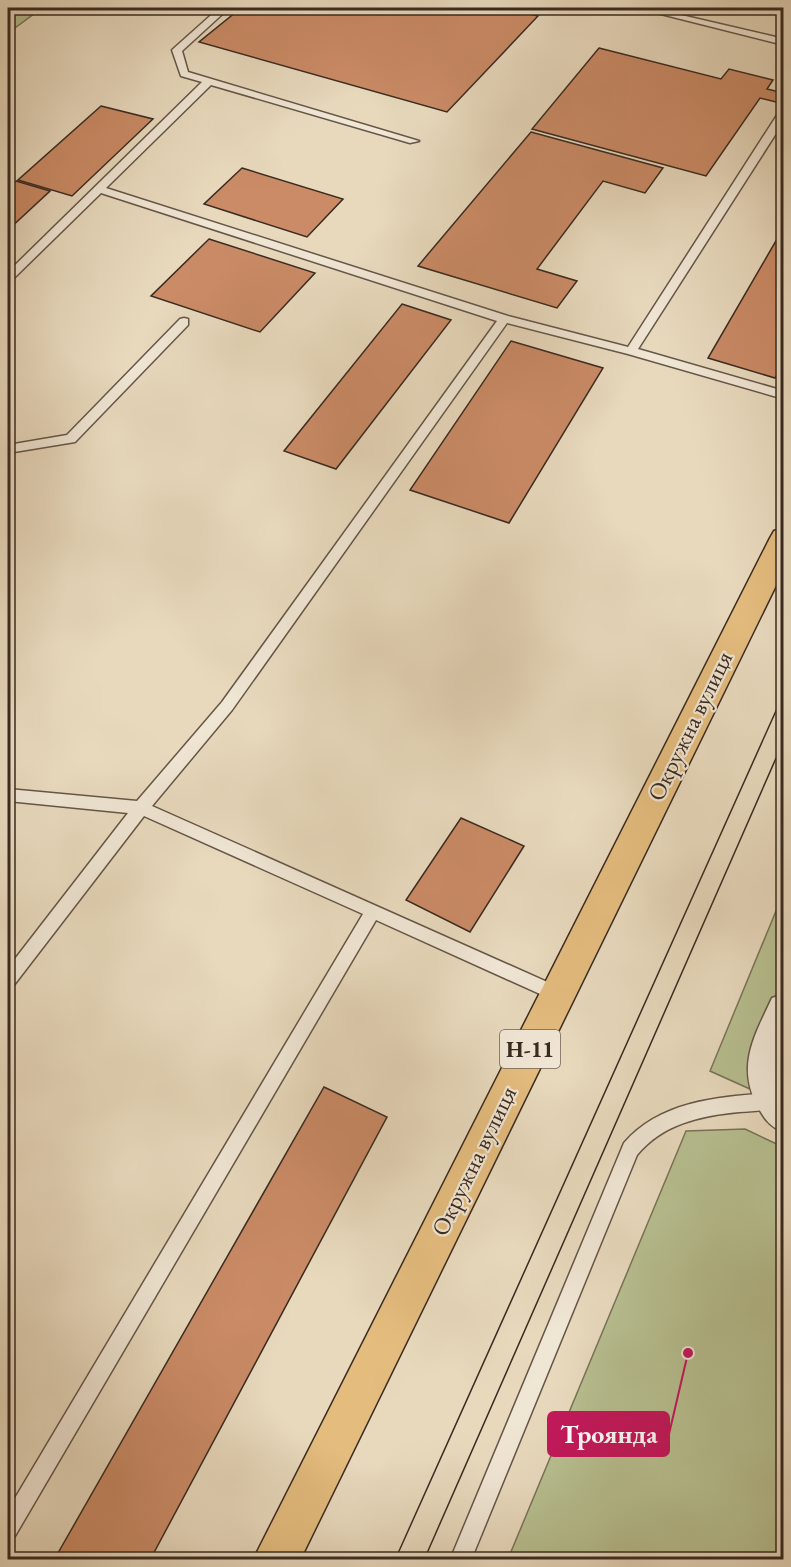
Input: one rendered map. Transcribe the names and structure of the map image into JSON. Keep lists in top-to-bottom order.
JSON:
{
  "streets": {
    "main road": ["Окружна вулиця", "Н-11"]
  },
  "places": ["Троянда"]
}
